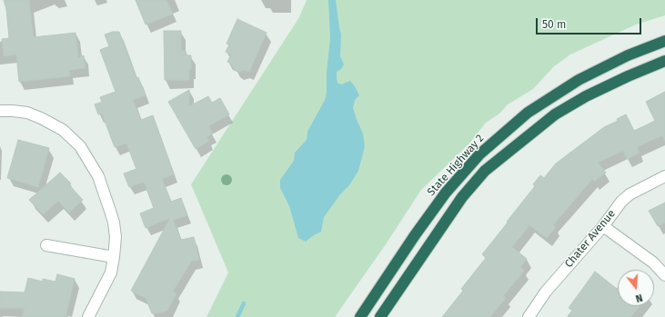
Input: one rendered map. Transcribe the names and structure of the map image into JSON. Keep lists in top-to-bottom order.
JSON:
{
  "streets": {
    "highway": ["State Highway 2"],
    "street": ["Chater Avenue"]
  },
  "scale_bar": "50 m",
  "north": "bottom"
}
